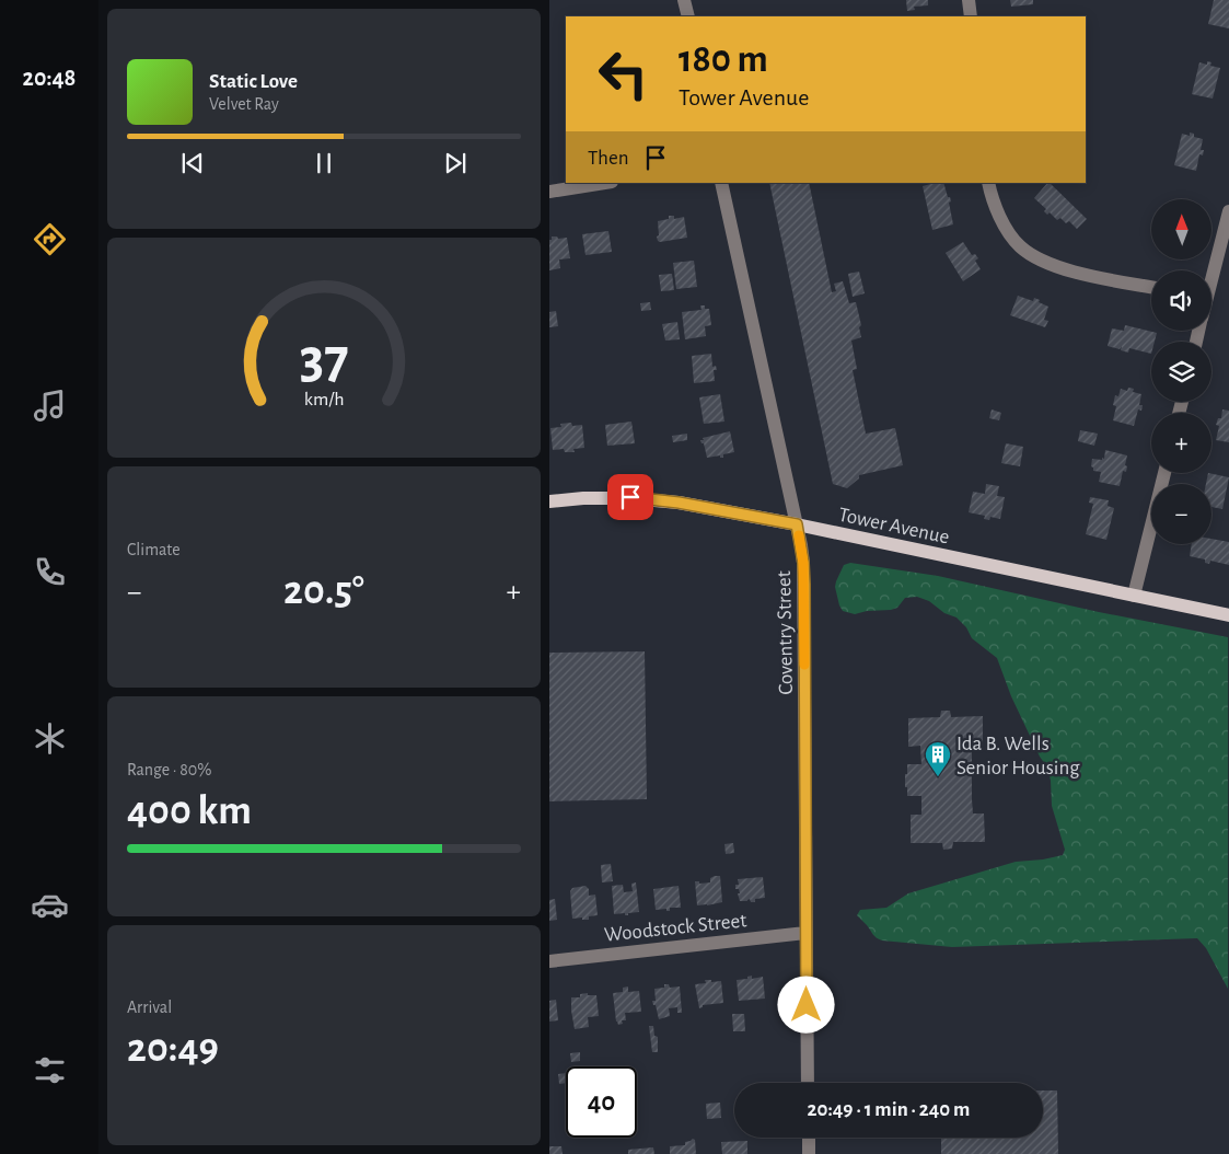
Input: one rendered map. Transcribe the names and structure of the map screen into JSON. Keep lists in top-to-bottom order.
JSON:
{
  "streets": {
    "main road": ["Tower Avenue"],
    "street": ["Coventry Street", "Woodstock Street"]
  },
  "crossings": [
    ["Tower Avenue", "Coventry Street"],
    ["Coventry Street", "Woodstock Street"]
  ],
  "places": {
    "building": ["Ida B. Wells Senior Housing"]
  },
  "north": "top",
  "page": {
    "tabs": "20:48",
    "turn": ["180 m", "Tower Avenue"],
    "song": ["Static Love", "Velvet Ray"],
    "then": "Then",
    "map_buttons": ["+", "−"],
    "tile": [
      "Climate",
      ["Range · 80%", "400 km"],
      ["Arrival", "20:49"]
    ],
    "heat": ["−", "20.5°", "+"],
    "limit": "40",
    "trip": "20:49 · 1 min · 240 m",
    "gauge": ["37", "km/h"]
  }
}
